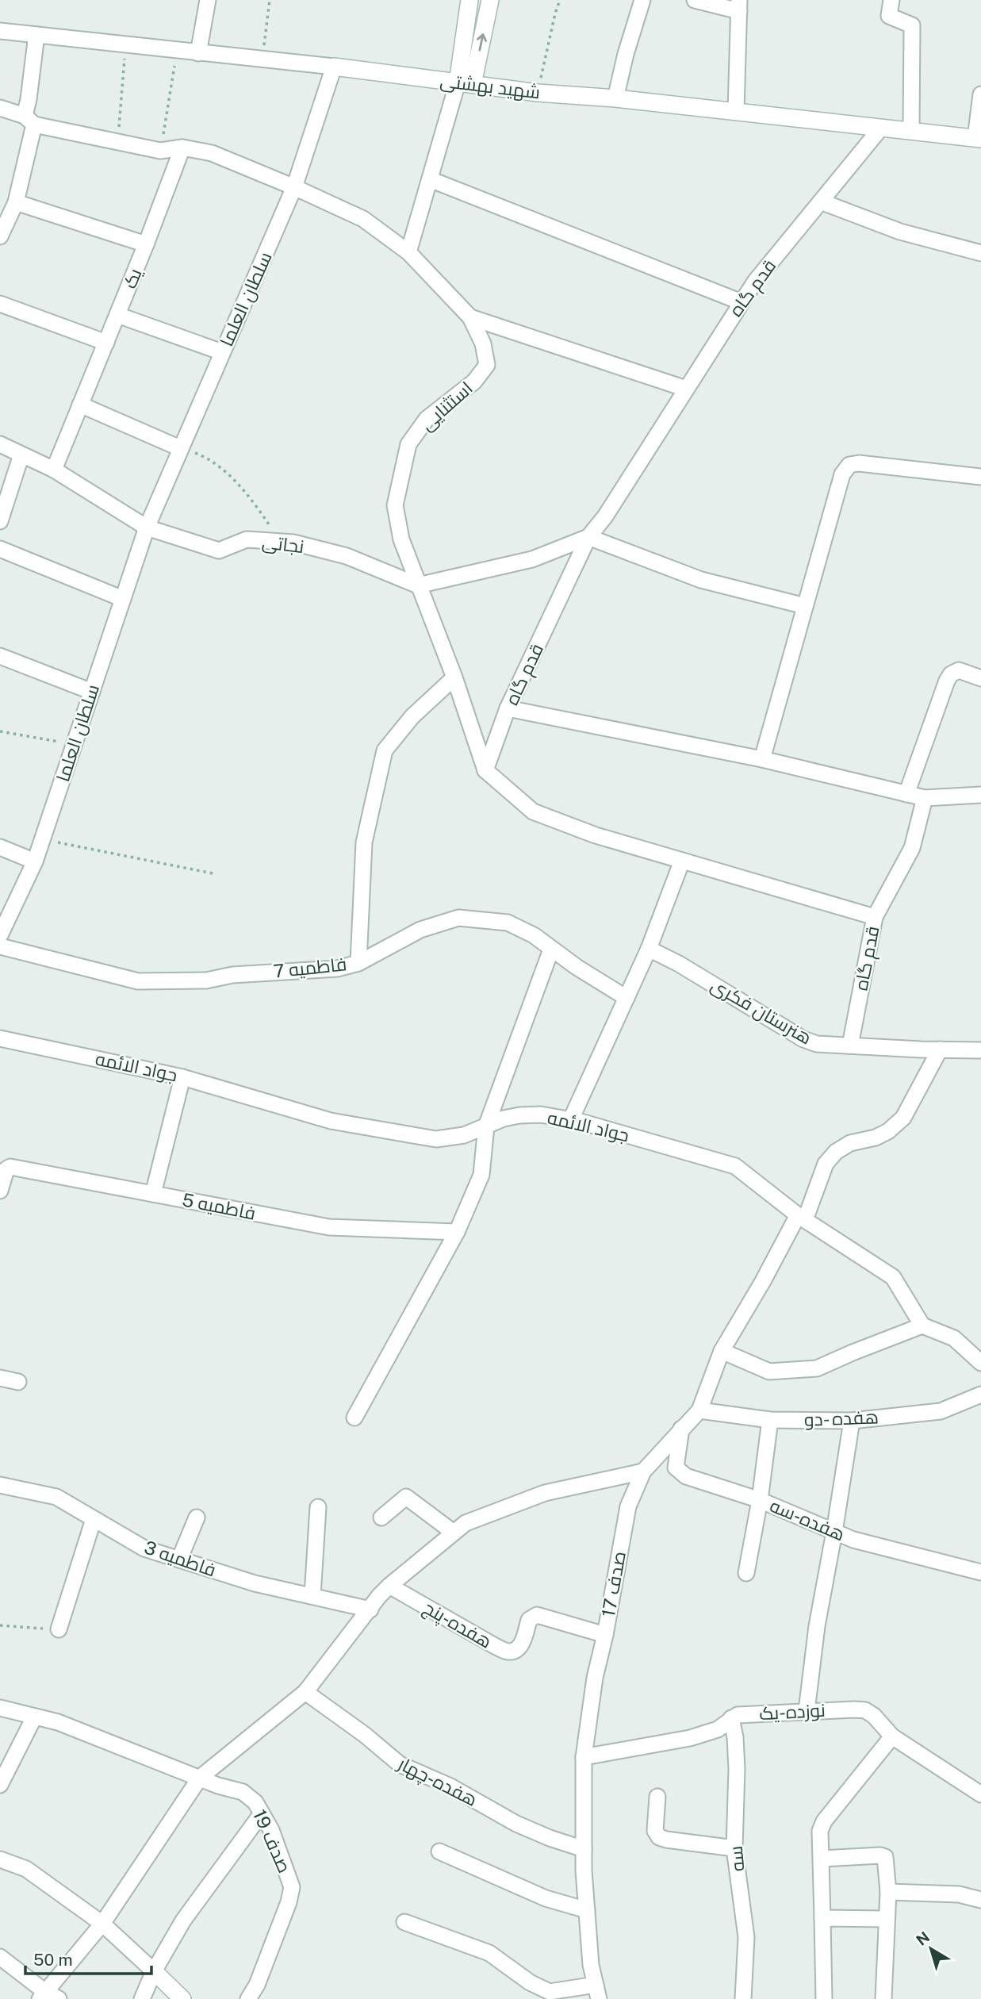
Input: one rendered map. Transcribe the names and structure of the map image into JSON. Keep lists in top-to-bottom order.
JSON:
{
  "streets": {
    "street": [
      "شهید بهشتی",
      "یک",
      "قدم گاه",
      "سلطان العلما",
      "استثنایی",
      "نجاتی",
      "فاطمیه 7",
      "هنرستان فکری",
      "جواد الائمه",
      "فاطمیه 5",
      "هفده -دو",
      "هفده-سه",
      "فاطمیه 3",
      "صدف 17",
      "هفده-پنج",
      "نوزده-یک",
      "هفده-چهار",
      "صدف 19",
      "سه"
    ]
  },
  "crossings": [
    ["شهید بهشتی", "قدم گاه"],
    ["شهید بهشتی", "سلطان العلما"],
    ["یک", "استثنایی"],
    ["قدم گاه", "استثنایی"],
    ["قدم گاه", "هنرستان فکری"],
    ["سلطان العلما", "استثنایی"],
    ["سلطان العلما", "نجاتی"],
    ["استثنایی", "نجاتی"],
    ["هنرستان فکری", "صدف 17"],
    ["جواد الائمه", "صدف 17"],
    ["هفده -دو", "صدف 17"],
    ["هفده-سه", "صدف 17"],
    ["صدف 17", "هفده-پنج"],
    ["صدف 17", "نوزده-یک"],
    ["صدف 17", "هفده-چهار"],
    ["نوزده-یک", "سه"]
  ],
  "scale_bar": "50 m",
  "north": "top left"
}
